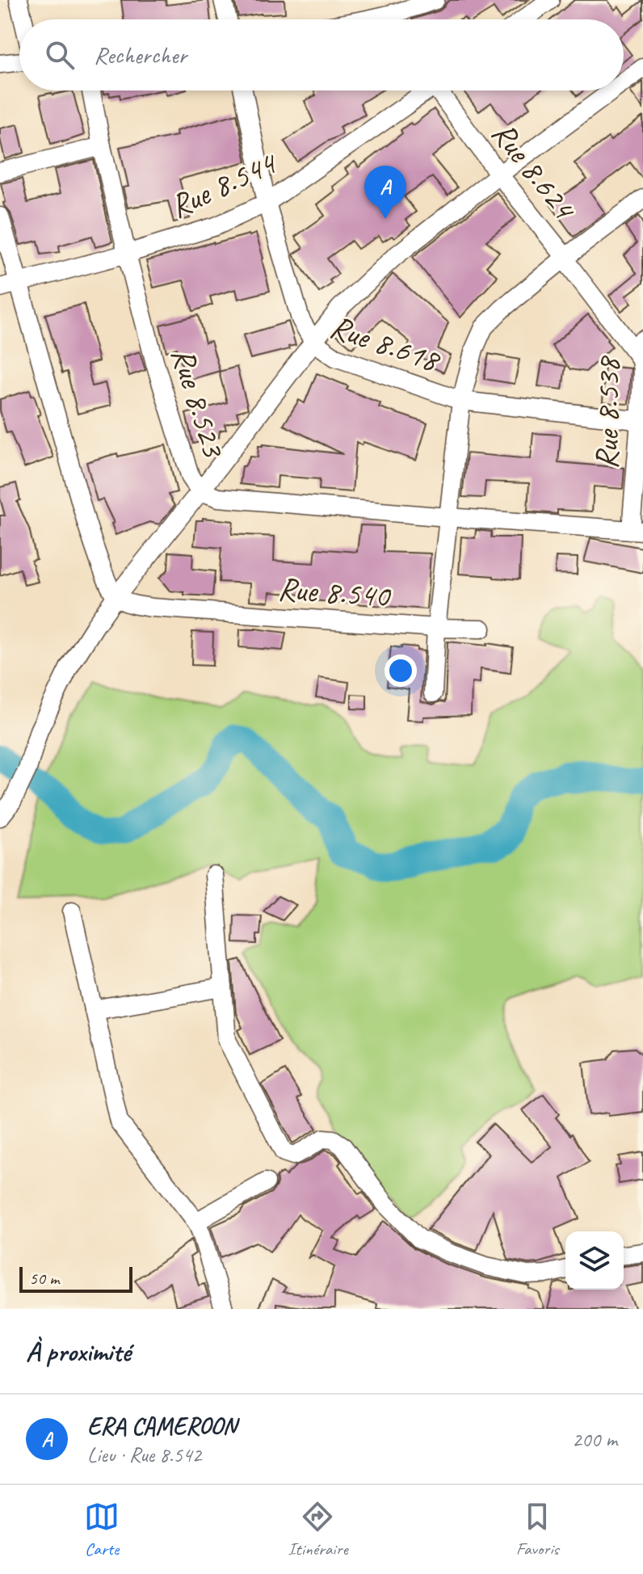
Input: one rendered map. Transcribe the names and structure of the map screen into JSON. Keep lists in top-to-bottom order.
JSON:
{
  "streets": {
    "street": [
      "Rue 8.624",
      "Rue 8.544",
      "Rue 8.618",
      "Rue 8.523",
      "Rue 8.538",
      "Rue 8.540"
    ]
  },
  "crossings": [
    ["Rue 8.624", "Rue 8.538"],
    ["Rue 8.544", "Rue 8.523"],
    ["Rue 8.618", "Rue 8.523"],
    ["Rue 8.618", "Rue 8.538"],
    ["Rue 8.618", "Rue 8.540"],
    ["Rue 8.523", "Rue 8.538"]
  ],
  "scale_bar": "50 m",
  "page": {
    "search": "Rechercher",
    "pins": "A",
    "scale": "50 m",
    "heading": "À proximité",
    "list": [
      {
        "mark": "A",
        "name": "ERA CAMEROON",
        "note": "Lieu · Rue 8.542",
        "value": "200 m"
      }
    ],
    "nav": ["Carte", "Itinéraire", "Favoris"]
  }
}
